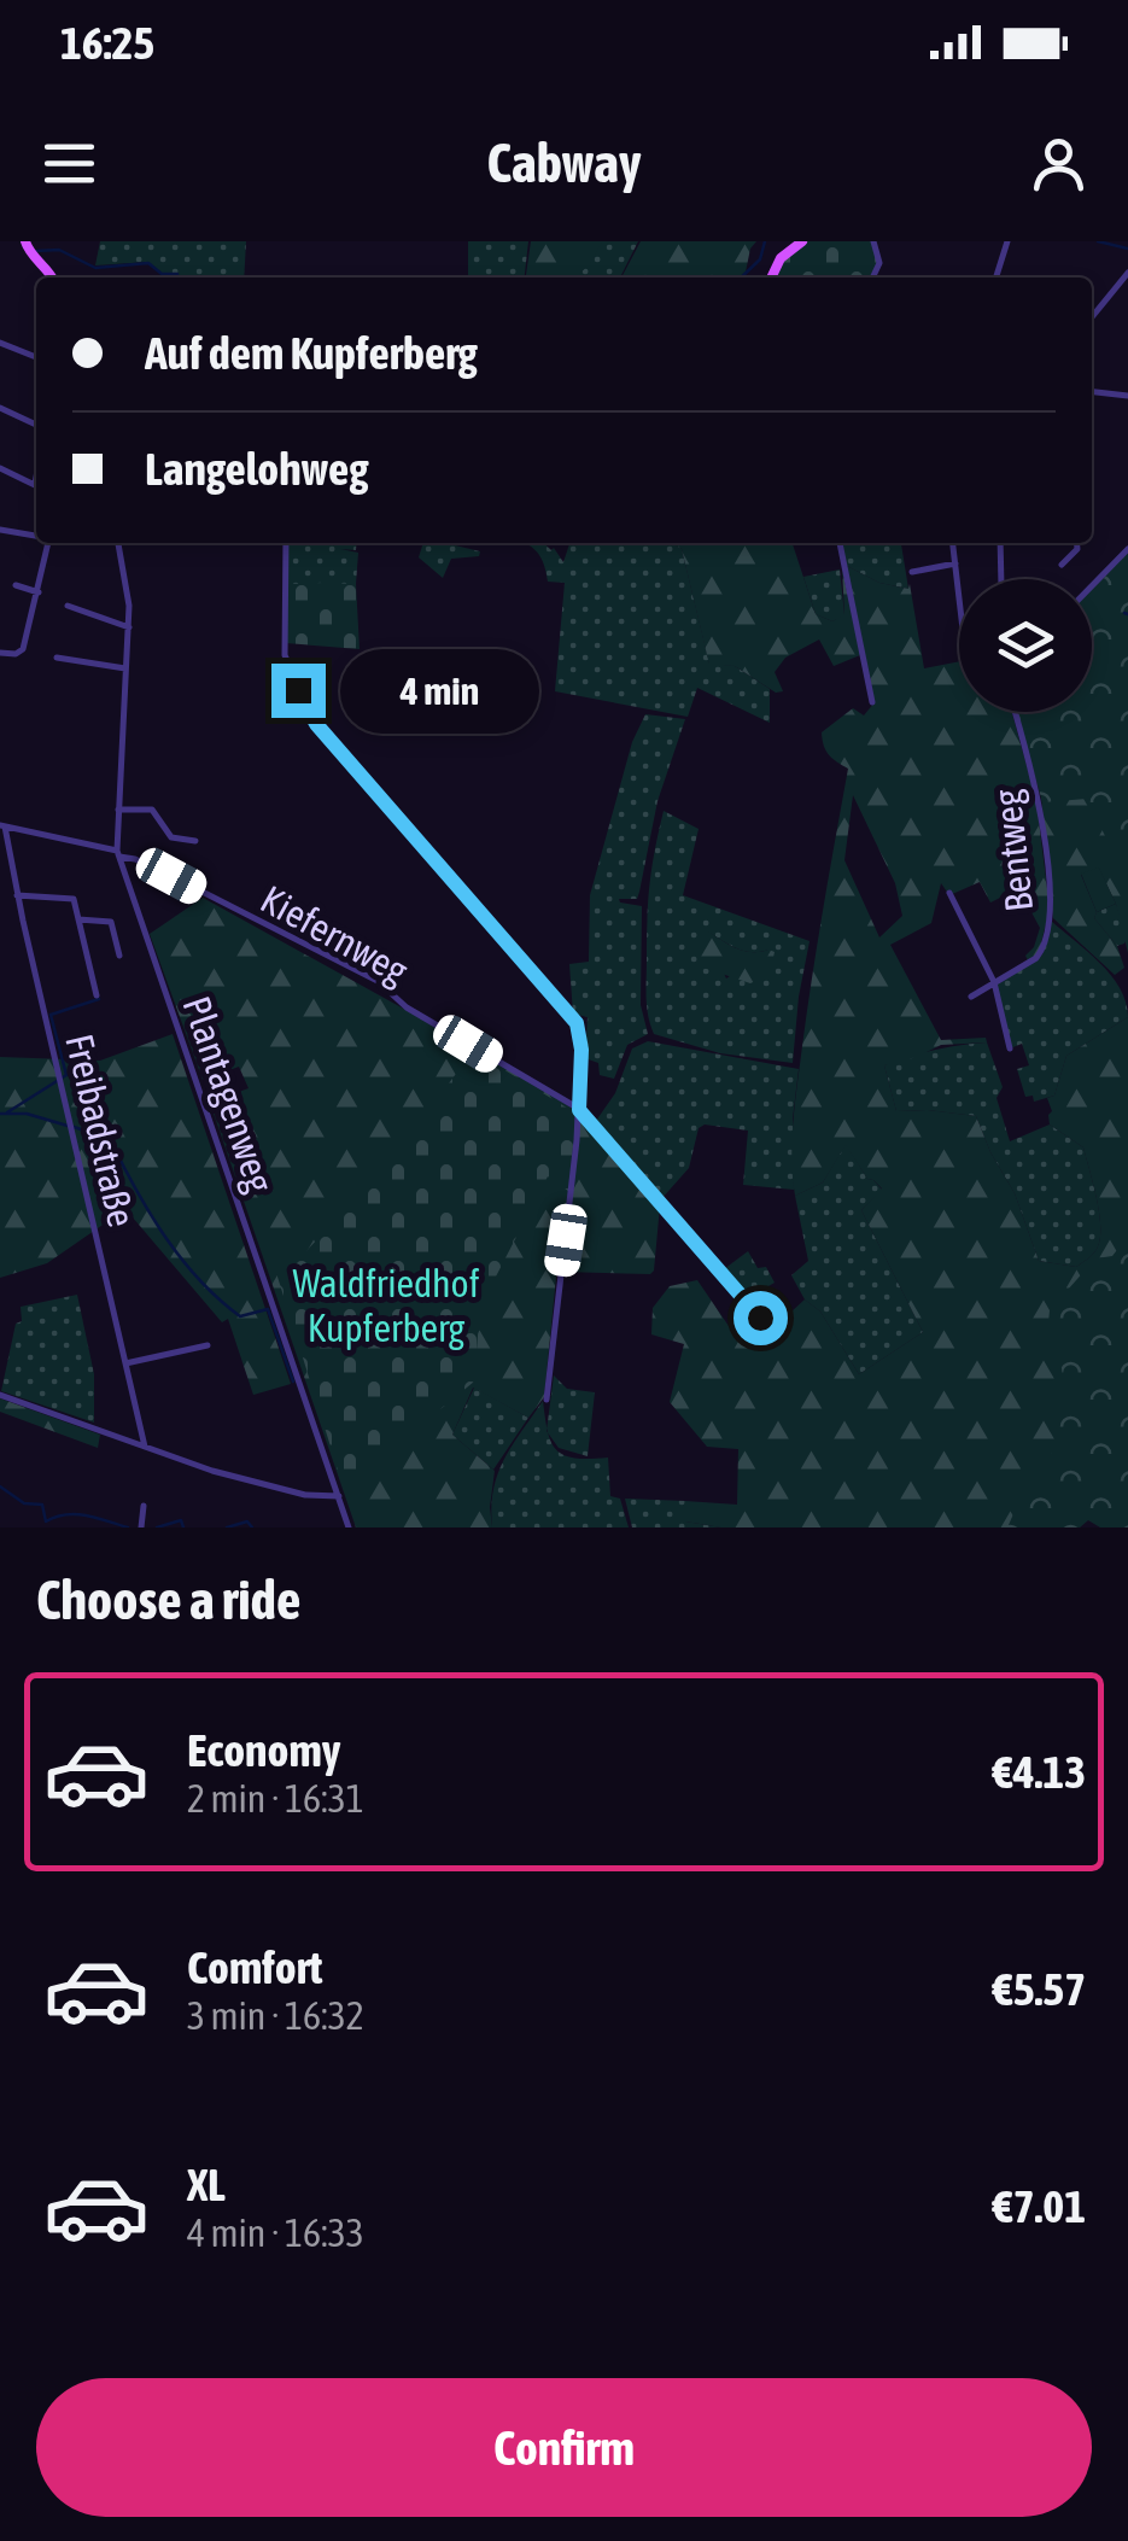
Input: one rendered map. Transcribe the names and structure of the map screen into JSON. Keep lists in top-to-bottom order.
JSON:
{
  "streets": {
    "street": [
      "Bentweg",
      "Kiefernweg",
      "Plantagenweg",
      "Freibadstraße"
    ]
  },
  "crossings": [
    ["Kiefernweg", "Plantagenweg"],
    ["Kiefernweg", "Freibadstraße"]
  ],
  "parks": ["Waldfriedhof Kupferberg"],
  "page": {
    "status": "16:25",
    "header": "Cabway",
    "banner": ["Auf dem Kupferberg", "Langelohweg"],
    "bubble": "4 min",
    "heading": "Choose a ride",
    "list": [
      {
        "name": "Economy",
        "note": "2 min · 16:31",
        "value": "€4.13"
      },
      {
        "name": "Comfort",
        "note": "3 min · 16:32",
        "value": "€5.57"
      },
      {
        "name": "XL",
        "note": "4 min · 16:33",
        "value": "€7.01"
      }
    ],
    "buttons": "Confirm"
  }
}
